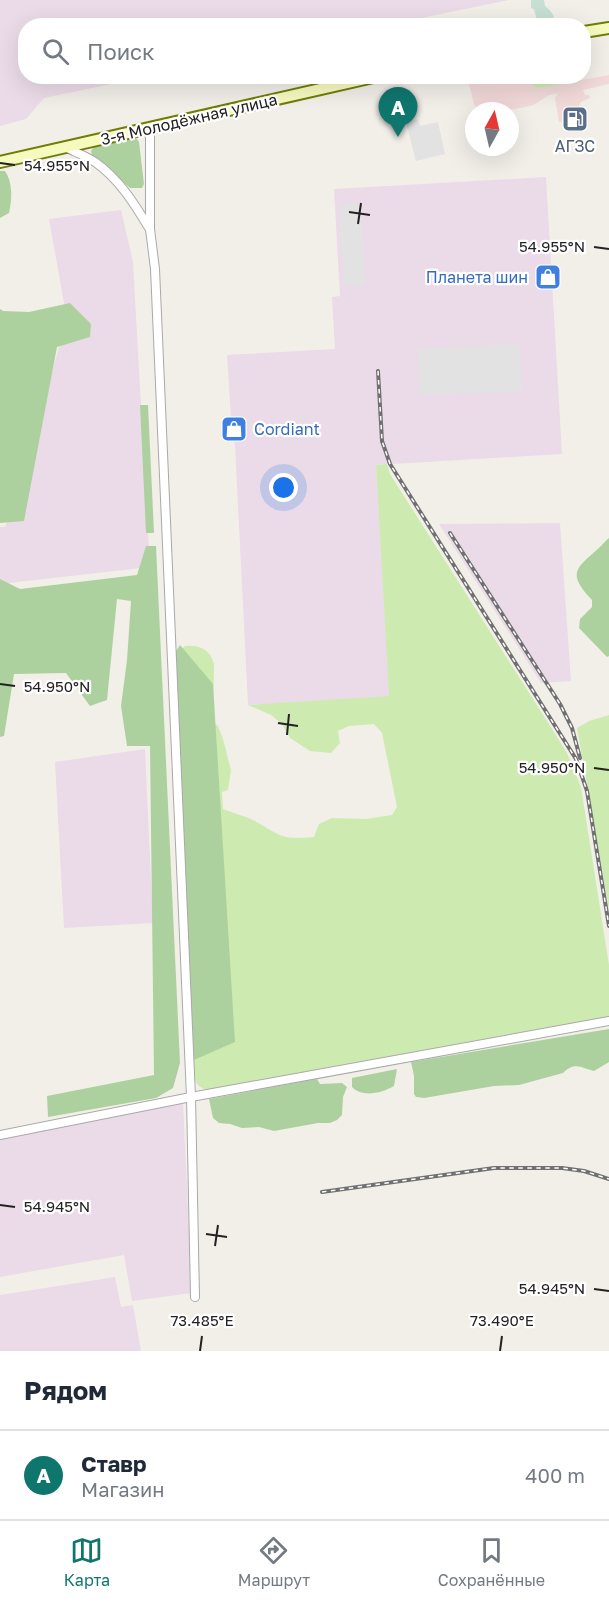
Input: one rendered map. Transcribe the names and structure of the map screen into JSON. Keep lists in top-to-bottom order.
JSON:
{
  "streets": {
    "main road": ["3-я Молодёжная улица"]
  },
  "places": {
    "fuel station": ["АГЗС"],
    "shop": ["Планета шин", "Cordiant"]
  },
  "north": "top",
  "page": {
    "search": "Поиск",
    "pins": "A",
    "heading": "Рядом",
    "list": [
      {
        "mark": "A",
        "name": "Ставр",
        "note": "Магазин",
        "value": "400 m"
      }
    ],
    "nav": ["Карта", "Маршрут", "Сохранённые"]
  },
  "coordinates": [
    "54.955°N",
    "54.950°N",
    "54.945°N",
    "73.485°E",
    "73.490°E"
  ]
}
